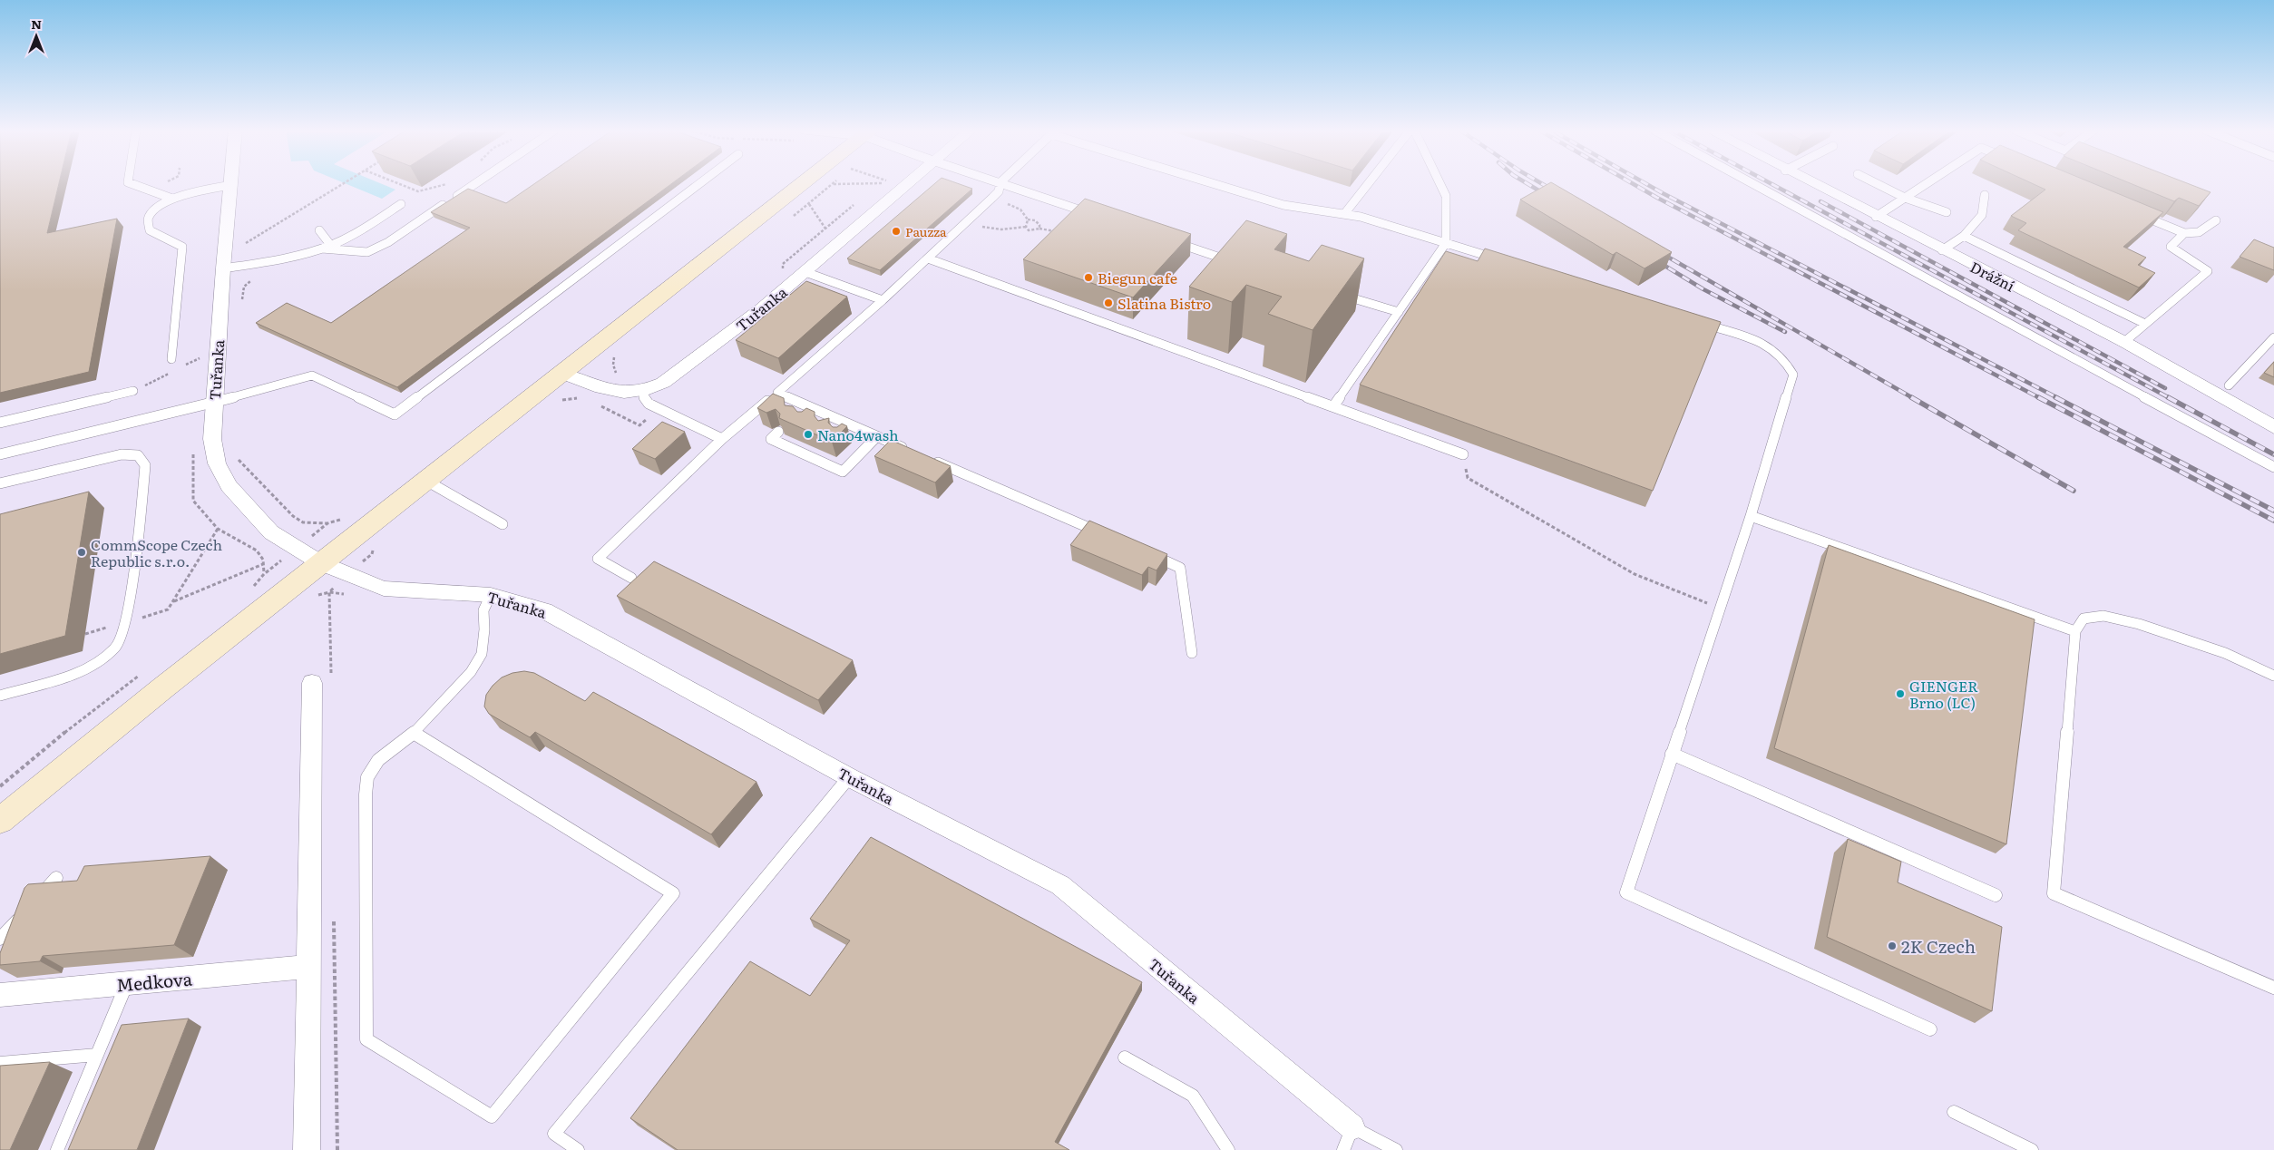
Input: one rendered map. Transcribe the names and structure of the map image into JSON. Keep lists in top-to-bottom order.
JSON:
{
  "streets": {
    "street": ["Drážní", "Tuřanka", "Medkova"]
  },
  "places": [
    "Pauzza",
    "Biegun cafe",
    "Slatina Bistro",
    "Nano4wash",
    "CommScope Czech Republic s.r.o.",
    "GIENGER Brno (LC)",
    "2K Czech"
  ],
  "north": "top"
}
